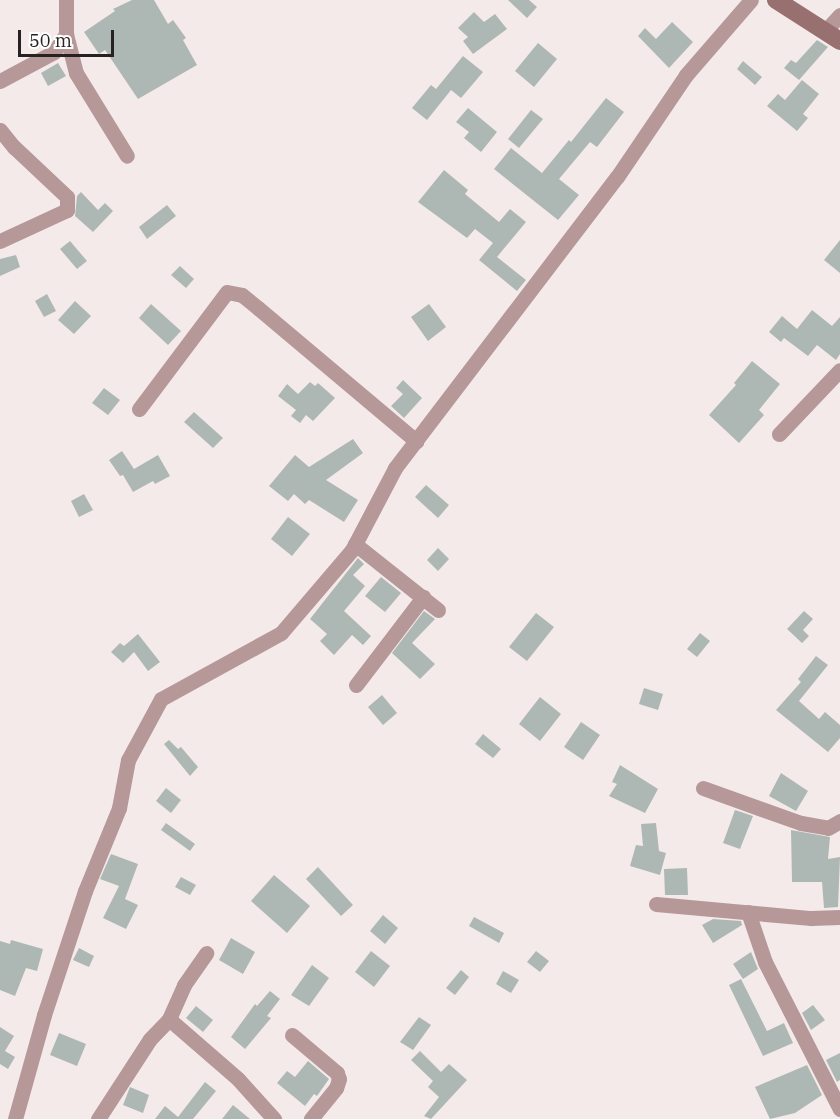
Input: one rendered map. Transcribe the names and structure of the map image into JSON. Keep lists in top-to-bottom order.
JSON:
{
  "scale_bar": "50 m"
}
